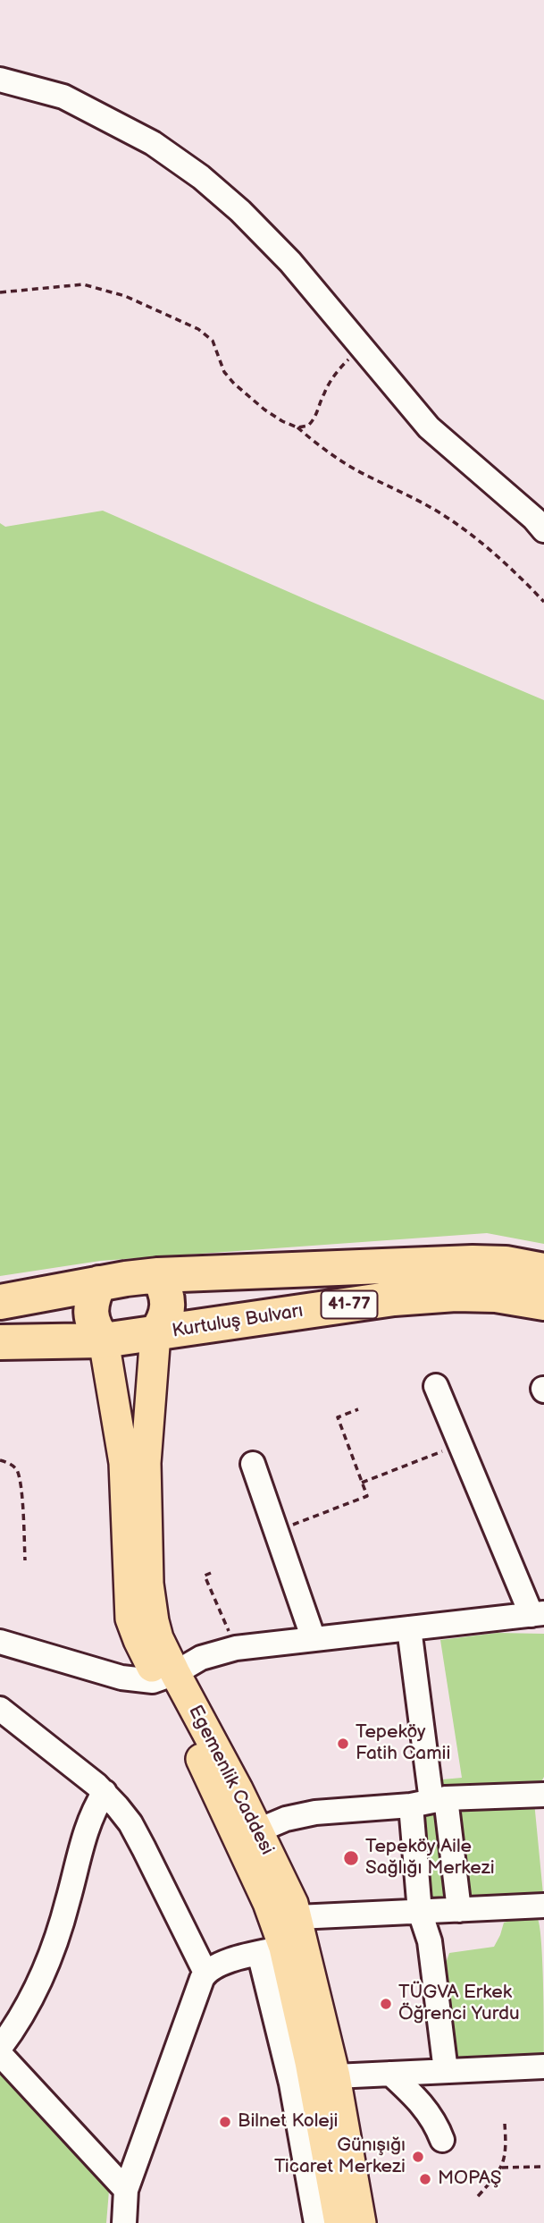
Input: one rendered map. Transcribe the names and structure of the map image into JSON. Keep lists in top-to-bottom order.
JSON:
{
  "streets": {
    "highway": ["41-77", "Kurtuluş Bulvarı"],
    "main road": ["Egemenlik Caddesi"]
  },
  "crossings": [
    ["41-77", "Kurtuluş Bulvarı"],
    ["41-77", "Egemenlik Caddesi"],
    ["Kurtuluş Bulvarı", "Egemenlik Caddesi"]
  ],
  "places": [
    "Tepeköy Fatih Camii",
    "Tepeköy Aile Sağlığı Merkezi",
    "TÜGVA Erkek Öğrenci Yurdu",
    "Bilnet Koleji",
    "Günışığı Ticaret Merkezi",
    "MOPAŞ"
  ]
}
